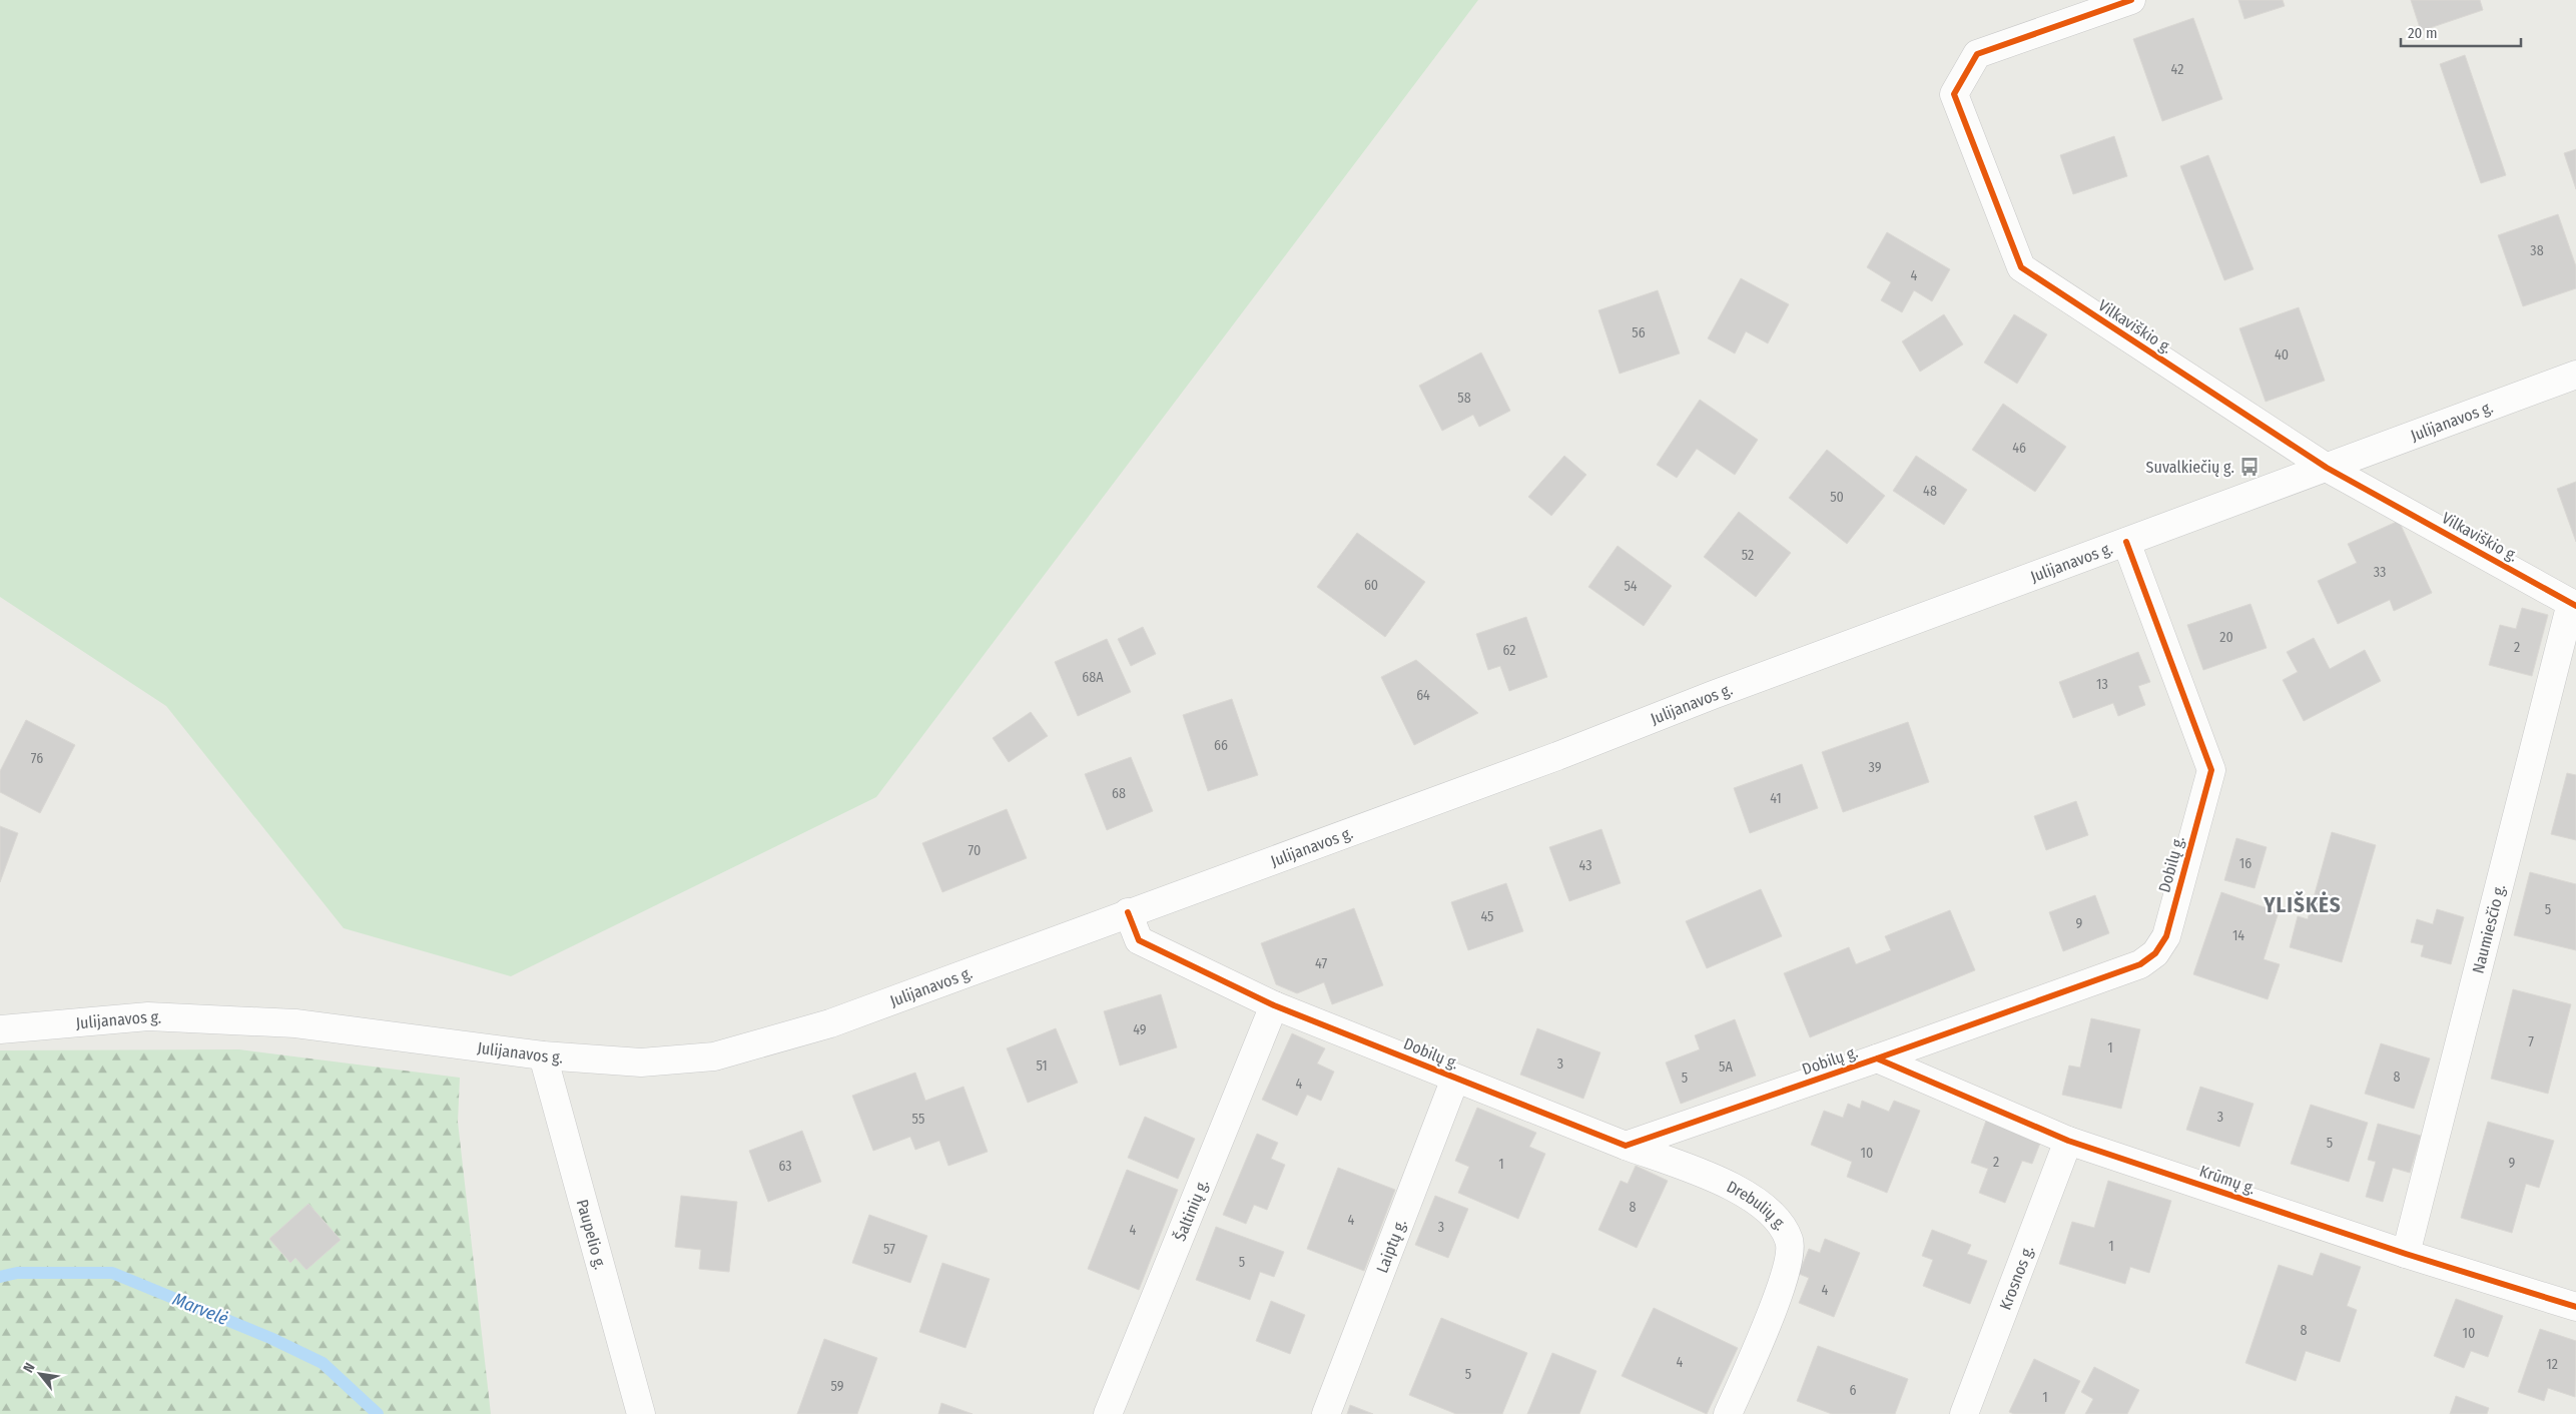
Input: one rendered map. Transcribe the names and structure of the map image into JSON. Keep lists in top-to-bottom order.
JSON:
{
  "streets": {
    "street": [
      "Vilkaviškio g.",
      "Julijanavos g.",
      "Dobilų g.",
      "Naumiesčio g.",
      "Krūmų g.",
      "Drebulių g.",
      "Šaltinių g.",
      "Paupelio g.",
      "Laiptų g.",
      "Krosnos g."
    ]
  },
  "crossings": [
    ["Vilkaviškio g.", "Julijanavos g."],
    ["Vilkaviškio g.", "Naumiesčio g."],
    ["Julijanavos g.", "Dobilų g."],
    ["Julijanavos g.", "Paupelio g."],
    ["Dobilų g.", "Krūmų g."],
    ["Dobilų g.", "Drebulių g."],
    ["Dobilų g.", "Šaltinių g."],
    ["Dobilų g.", "Laiptų g."],
    ["Naumiesčio g.", "Krūmų g."],
    ["Krūmų g.", "Krosnos g."]
  ],
  "districts": ["YLIŠKĖS"],
  "water": ["Marvelė"],
  "places": {
    "bus stop": ["Suvalkiečių g."]
  },
  "house_numbers": [
    "42",
    "38",
    "4",
    "56",
    "40",
    "58",
    "46",
    "48",
    "50",
    "52",
    "33",
    "60",
    "54",
    "20",
    "2",
    "62",
    "68A",
    "13",
    "64",
    "66",
    "76",
    "39",
    "68",
    "41",
    "70",
    "16",
    "43",
    "5",
    "45",
    "9",
    "14",
    "47",
    "49",
    "7",
    "1",
    "3",
    "51",
    "5A",
    "8",
    "5",
    "4",
    "3",
    "55",
    "5",
    "10",
    "2",
    "9",
    "1",
    "63",
    "8",
    "4",
    "3",
    "4",
    "1",
    "57",
    "5",
    "4",
    "8",
    "10",
    "4",
    "12",
    "5",
    "59",
    "6",
    "1"
  ],
  "scale_bar": "20 m",
  "north": "top left"
}
